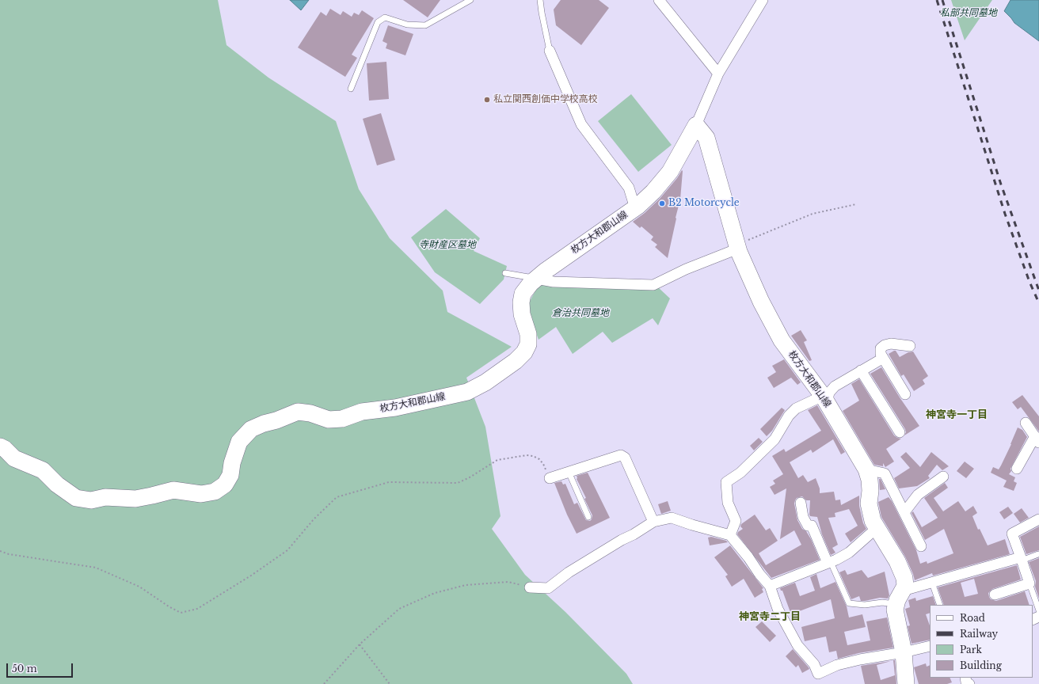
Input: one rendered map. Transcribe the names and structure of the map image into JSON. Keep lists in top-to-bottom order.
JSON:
{
  "streets": {
    "main road": ["枚方大和郡山線"]
  },
  "districts": ["神宮寺一丁目", "神宮寺二丁目"],
  "parks": ["私部共同墓地", "寺財産区墓地", "倉治共同墓地"],
  "places": ["私立関西創価中学校高校", "B2 Motorcycle"],
  "legend": [
    "Road",
    "Railway",
    "Park",
    "Building"
  ],
  "scale_bar": "50 m"
}
